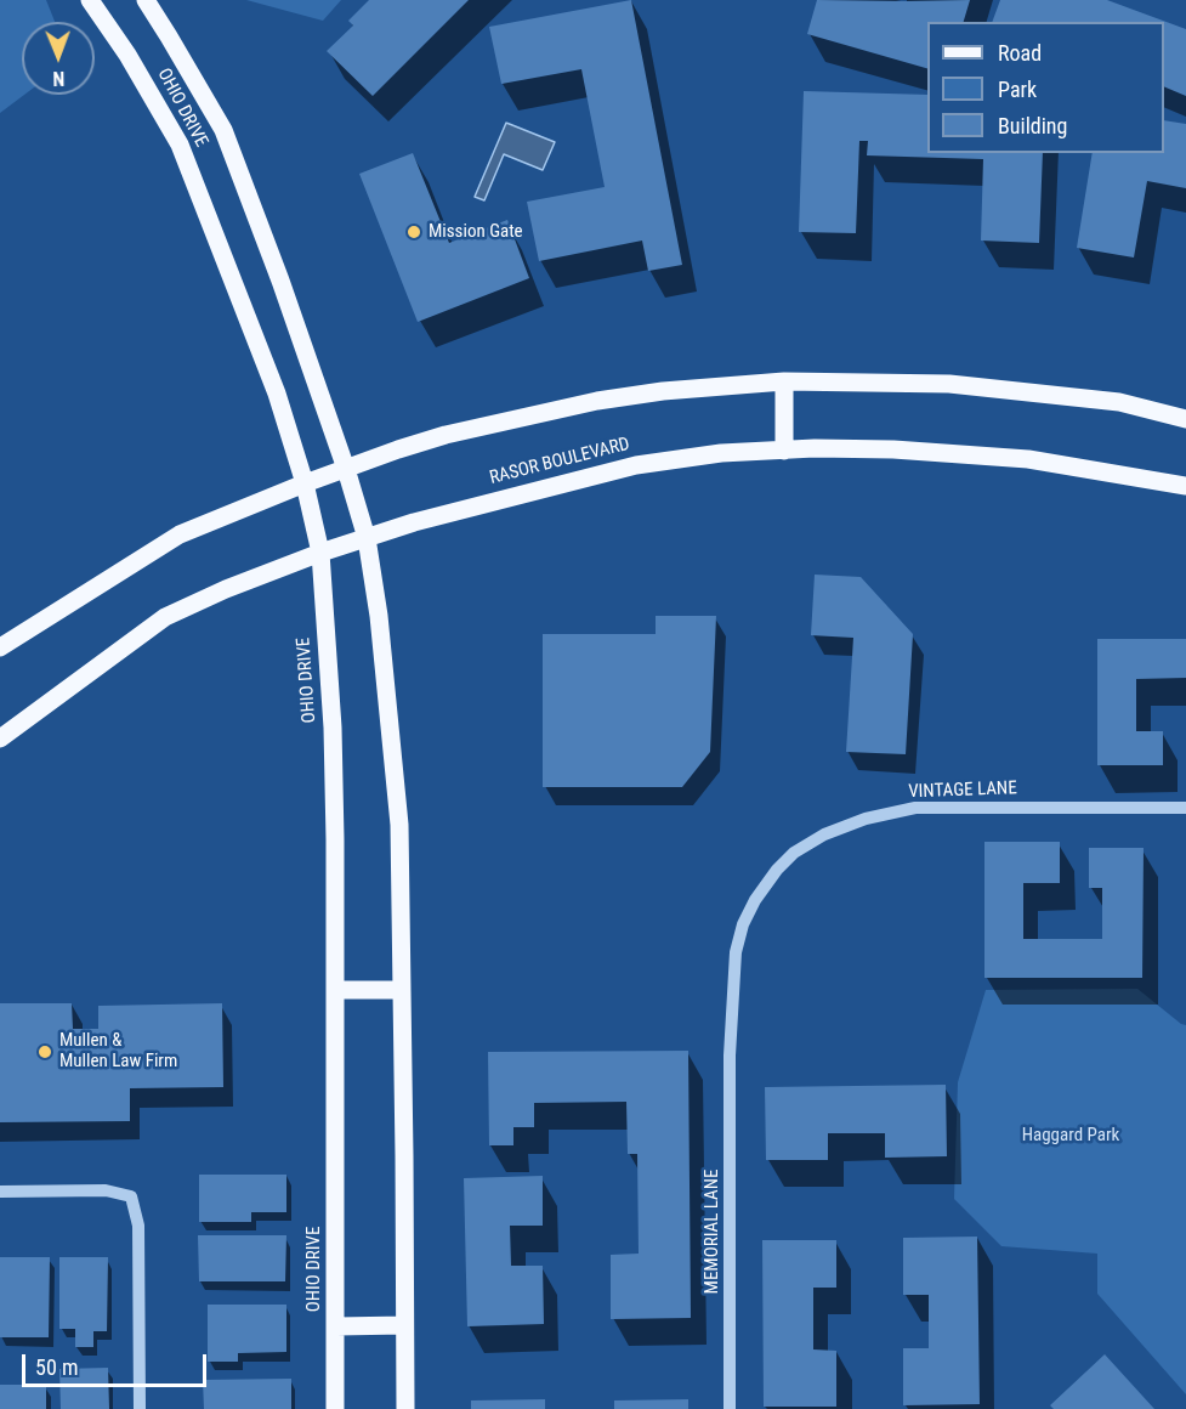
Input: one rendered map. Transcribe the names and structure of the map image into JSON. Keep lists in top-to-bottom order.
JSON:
{
  "streets": {
    "main road": ["OHIO DRIVE", "RASOR BOULEVARD"],
    "street": ["VINTAGE LANE", "MEMORIAL LANE"]
  },
  "crossings": [
    ["OHIO DRIVE", "RASOR BOULEVARD"],
    ["VINTAGE LANE", "MEMORIAL LANE"]
  ],
  "parks": ["Haggard Park"],
  "places": ["Mission Gate", "Mullen & Mullen Law Firm"],
  "legend": ["Road", "Park", "Building"],
  "scale_bar": "50 m",
  "north": "bottom"
}
